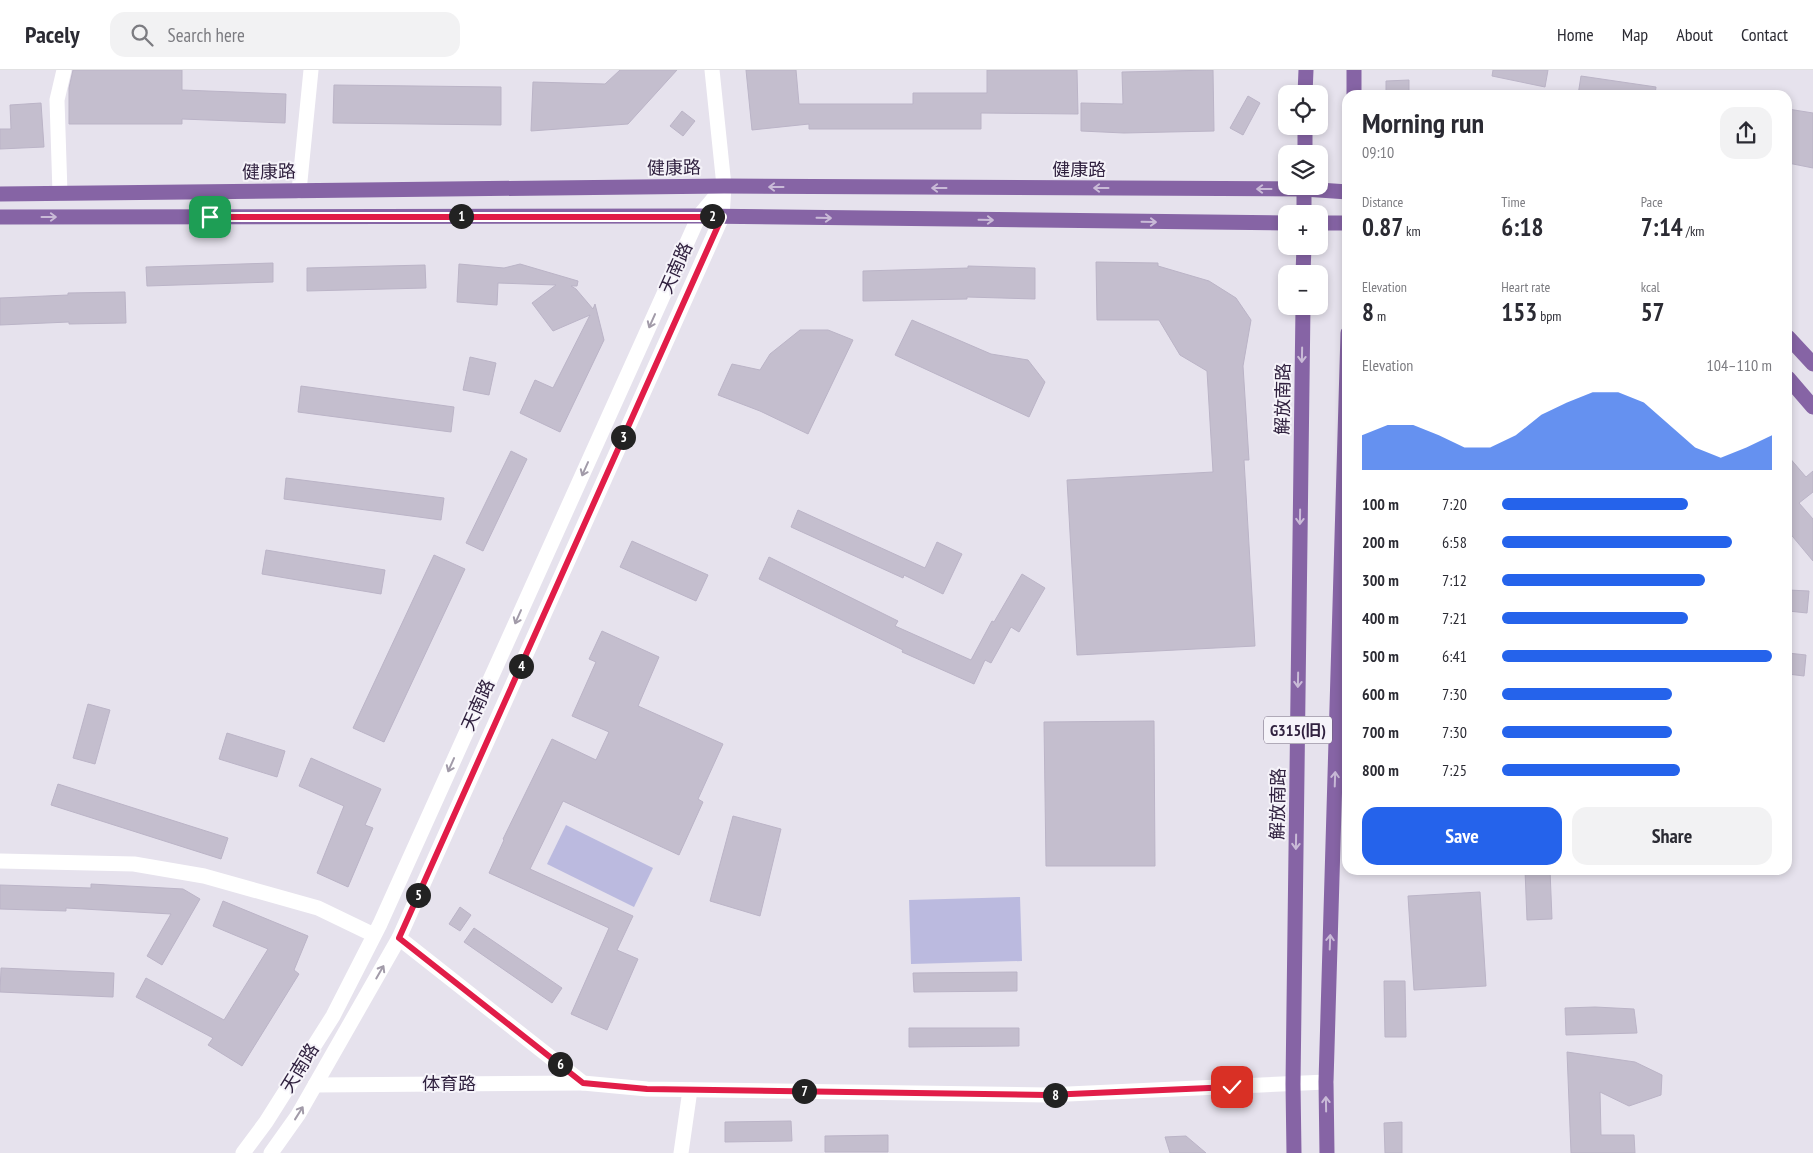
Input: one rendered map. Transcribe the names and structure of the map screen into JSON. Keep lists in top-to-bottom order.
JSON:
{
  "streets": {
    "main road": ["健康路", "解放南路", "G315(旧)"],
    "street": ["天南路", "体育路"]
  },
  "crossings": [
    ["健康路", "天南路"],
    ["天南路", "体育路"],
    ["解放南路", "体育路"],
    ["G315(旧)", "体育路"]
  ],
  "page": {
    "header": "Pacely",
    "search": "Search here",
    "nav": [
      "Home",
      "Map",
      "About",
      "Contact"
    ],
    "map_buttons": ["+", "−"],
    "heading": ["Morning run", "09:10"],
    "stats": [
      ["Distance", "0.87 km"],
      ["Time", "6:18"],
      ["Pace", "7:14 /km"],
      ["Elevation", "8 m"],
      ["Heart rate", "153 bpm"],
      ["kcal", "57"]
    ],
    "pins": [
      "1",
      "2",
      "3",
      "4",
      "5",
      "6",
      "7",
      "8"
    ],
    "chart": ["Elevation", "104–110 m"],
    "list": [
      {
        "name": "100 m",
        "note": "7:20"
      },
      {
        "name": "200 m",
        "note": "6:58"
      },
      {
        "name": "300 m",
        "note": "7:12"
      },
      {
        "name": "400 m",
        "note": "7:21"
      },
      {
        "name": "500 m",
        "note": "6:41"
      },
      {
        "name": "600 m",
        "note": "7:30"
      },
      {
        "name": "700 m",
        "note": "7:30"
      },
      {
        "name": "800 m",
        "note": "7:25"
      }
    ],
    "buttons": ["Save", "Share"]
  }
}
